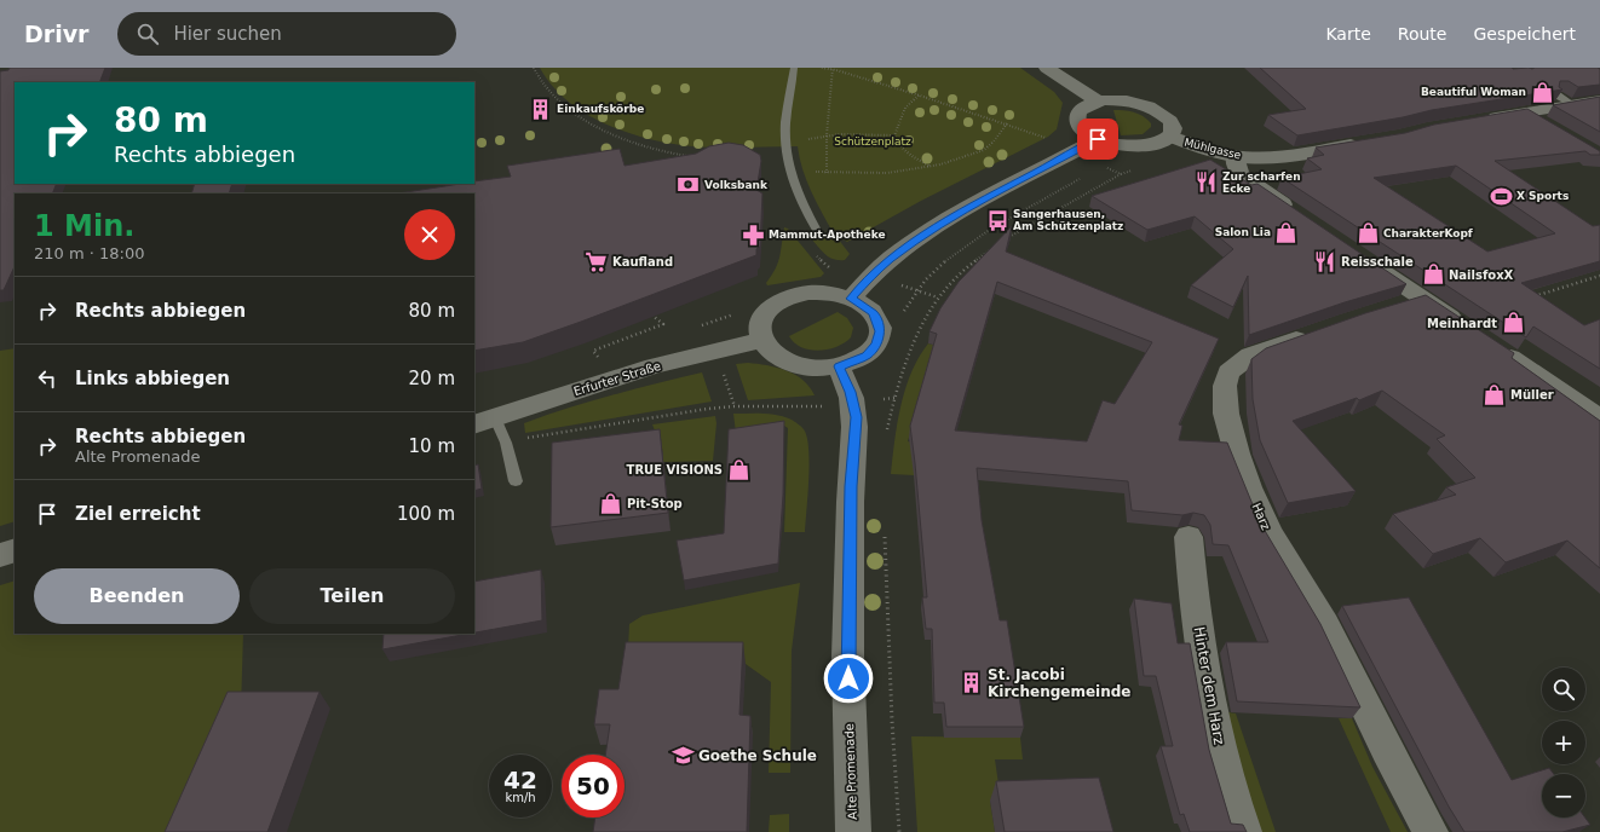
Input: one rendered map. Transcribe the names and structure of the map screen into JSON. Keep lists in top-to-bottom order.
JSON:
{
  "streets": {
    "main road": [
      "Mühlgasse",
      "Erfurter Straße",
      "Harz",
      "Hinter dem Harz",
      "Alte Promenade"
    ]
  },
  "crossings": [
    ["Erfurter Straße", "Alte Promenade"]
  ],
  "parks": ["Schützenplatz"],
  "places": {
    "shop": [
      "Beautiful Woman",
      "Salon Lia",
      "CharakterKopf",
      "NailsfoxX",
      "Meinhardt",
      "Müller",
      "TRUE VISIONS",
      "Pit-Stop"
    ],
    "building": ["Einkaufskörbe", "St. Jacobi Kirchengemeinde"],
    "restaurant": ["Zur scharfen Ecke", "Reisschale"],
    "bank": ["Volksbank"],
    "sports": ["X Sports"],
    "bus stop": ["Sangerhausen, Am Schützenplatz"],
    "pharmacy": ["Mammut-Apotheke"],
    "supermarket": ["Kaufland"],
    "school or university": ["Goethe Schule"]
  },
  "page": {
    "header": "Drivr",
    "search": "Hier suchen",
    "nav": ["Karte", "Route", "Gespeichert"],
    "turn": ["80 m", "Rechts abbiegen"],
    "heading": ["1 Min.", "210 m · 18:00"],
    "list": [
      {
        "name": "Rechts abbiegen",
        "value": "80 m"
      },
      {
        "name": "Links abbiegen",
        "value": "20 m"
      },
      {
        "name": "Rechts abbiegen",
        "note": "Alte Promenade",
        "value": "10 m"
      },
      {
        "name": "Ziel erreicht",
        "value": "100 m"
      }
    ],
    "buttons": ["Beenden", "Teilen"],
    "map_buttons": ["+", "−"],
    "speed": "42 km/h",
    "limit": "50"
  }
}
